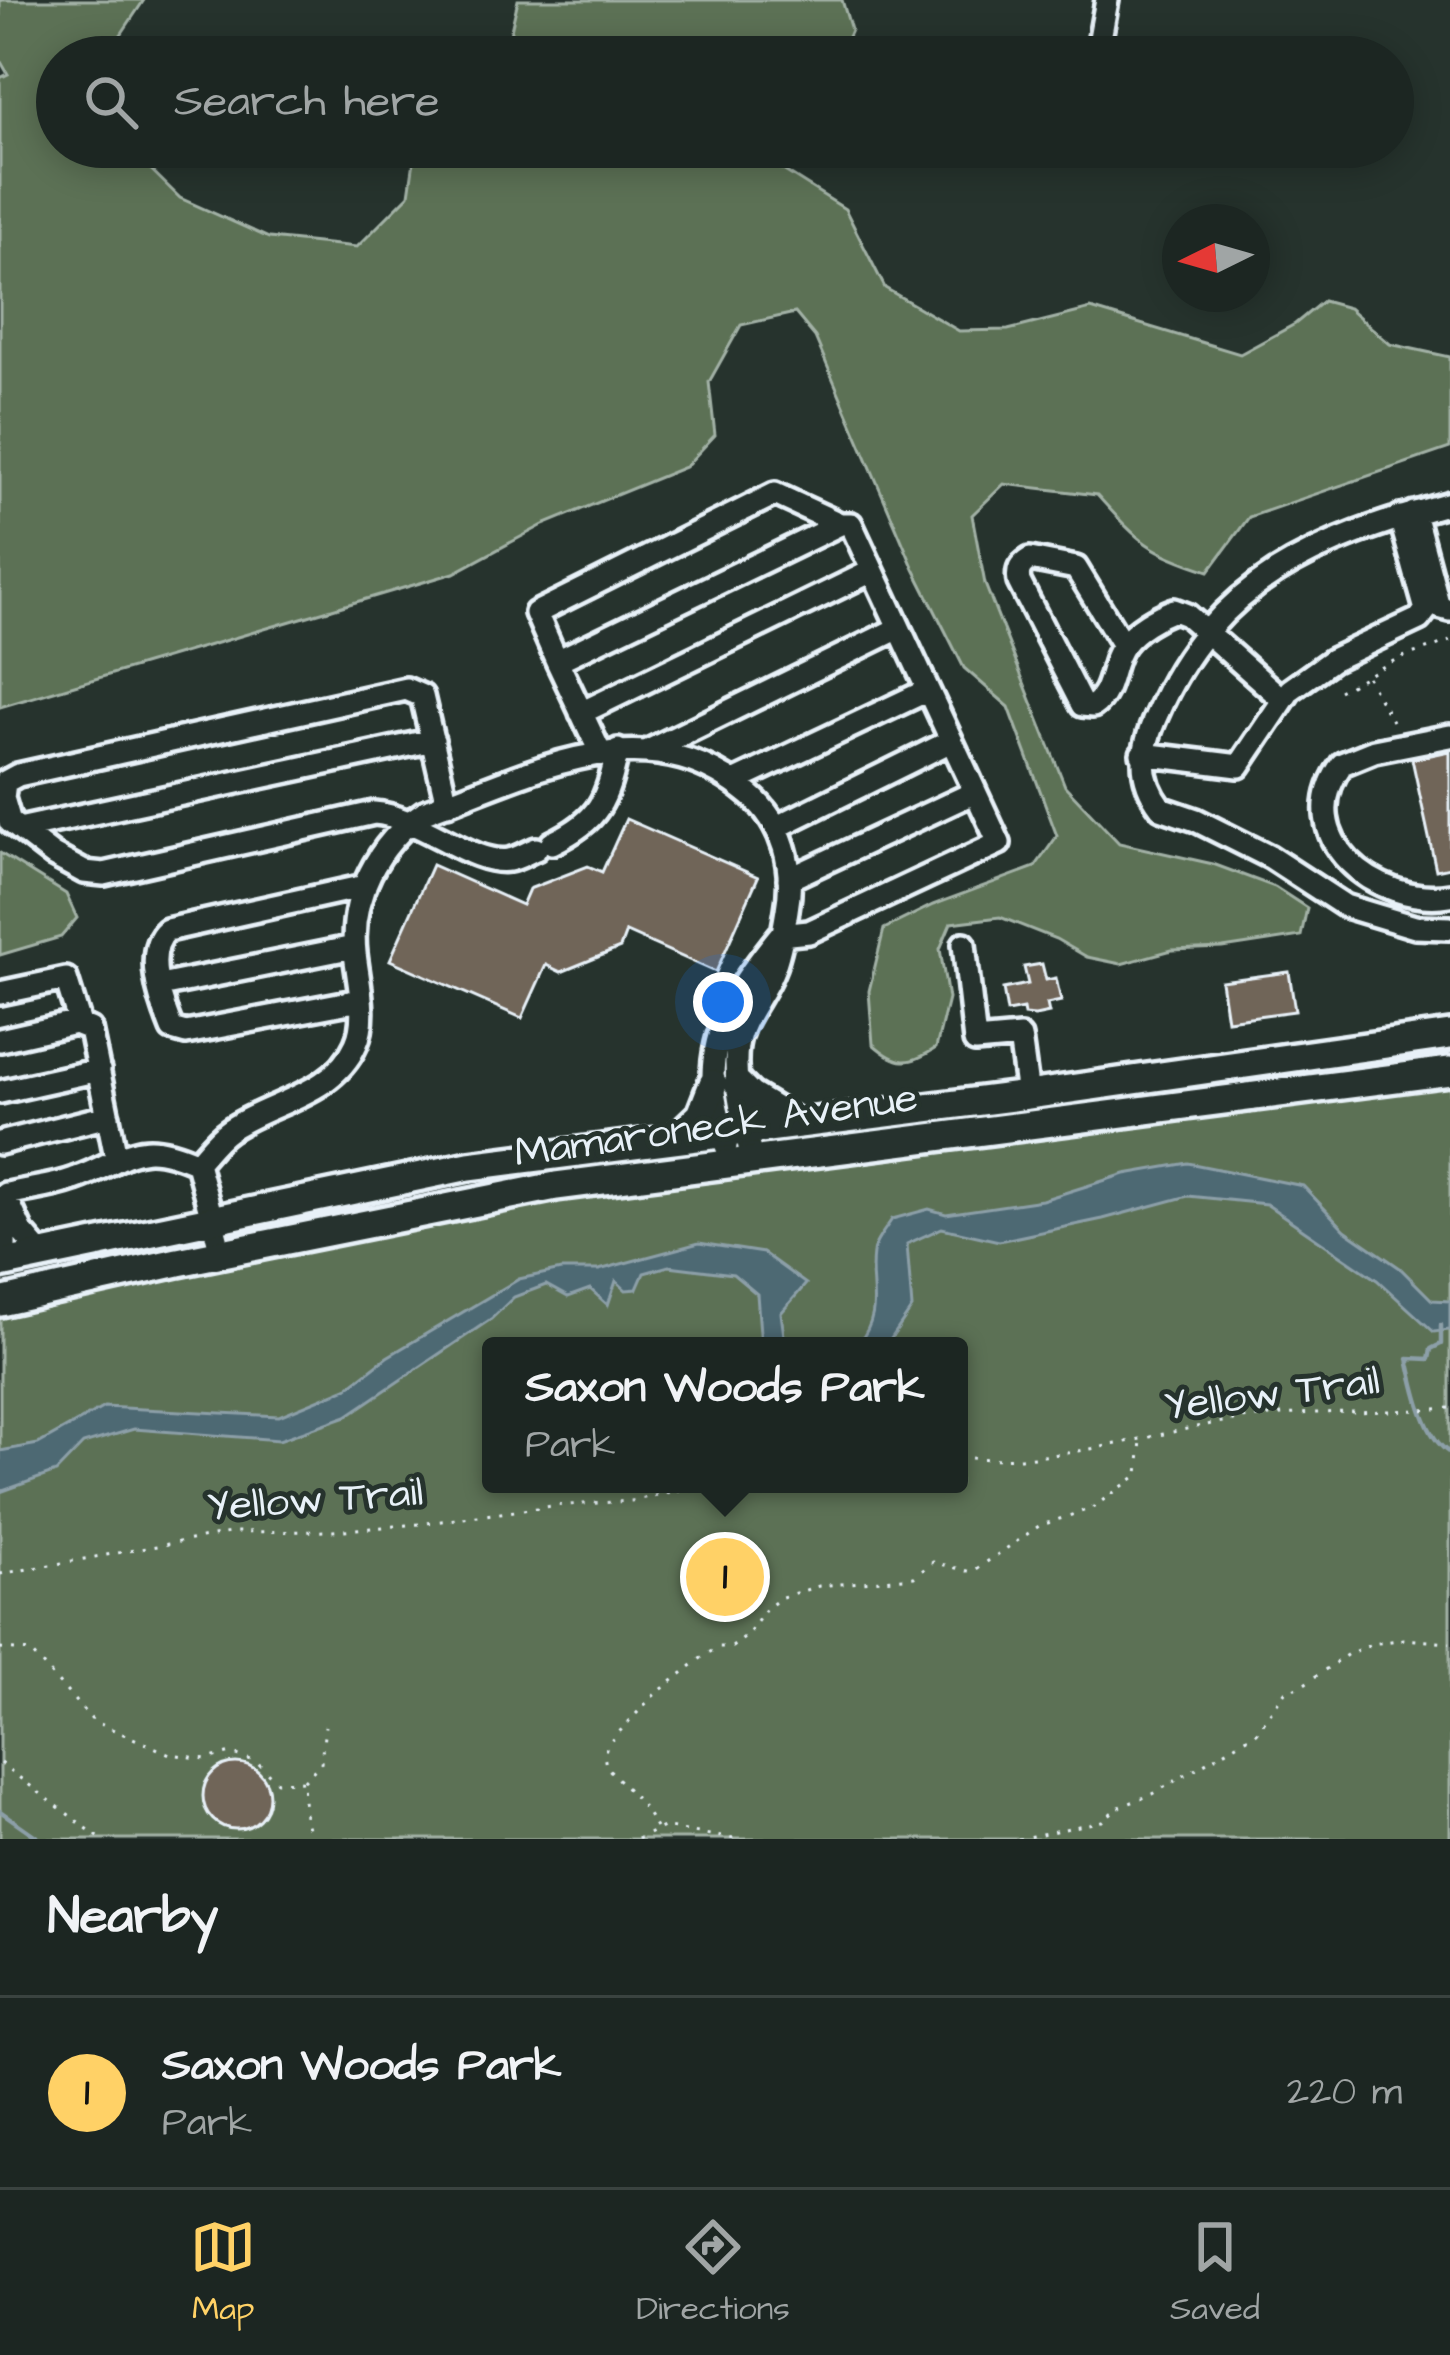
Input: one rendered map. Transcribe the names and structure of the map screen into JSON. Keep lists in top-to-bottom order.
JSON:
{
  "streets": {
    "main road": ["Mamaroneck Avenue"],
    "path": ["Yellow Trail"]
  },
  "north": "left",
  "page": {
    "search": "Search here",
    "popup": ["Saxon Woods Park", "Park"],
    "pins": "1",
    "heading": "Nearby",
    "list": [
      {
        "mark": "1",
        "name": "Saxon Woods Park",
        "note": "Park",
        "value": "220 m"
      }
    ],
    "nav": ["Map", "Directions", "Saved"]
  }
}
